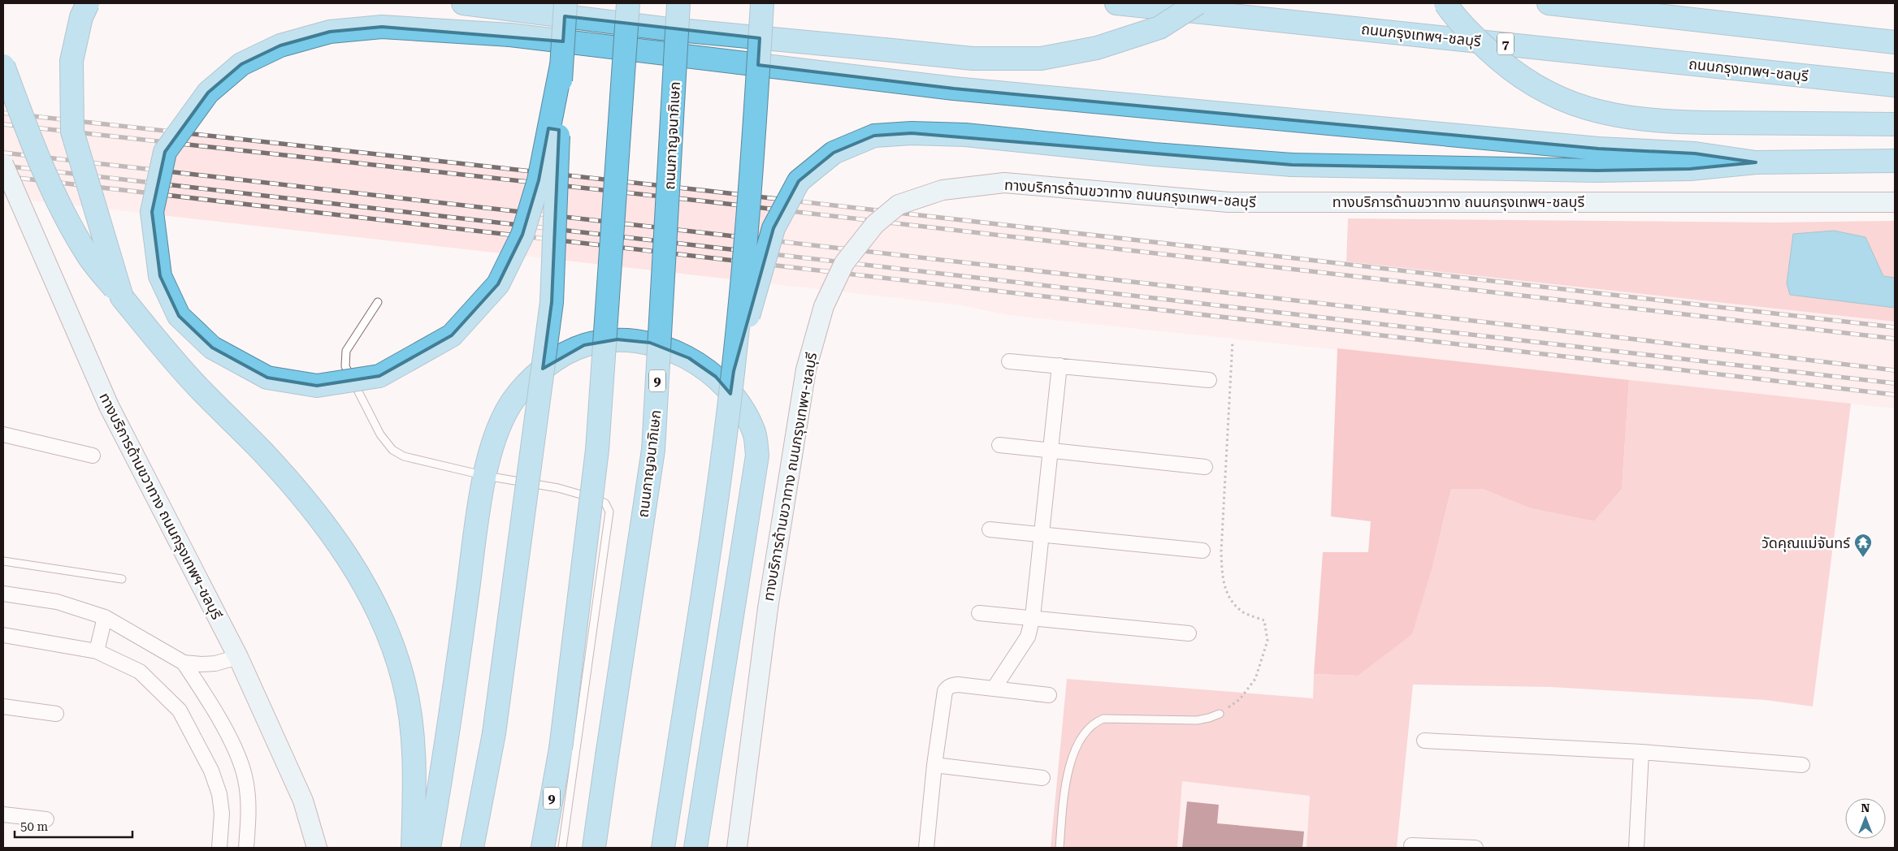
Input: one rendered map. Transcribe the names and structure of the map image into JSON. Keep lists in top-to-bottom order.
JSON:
{
  "streets": {
    "highway": [
      "ถนนกรุงเทพฯ-ชลบุรี",
      "7",
      "ถนนกาญจนาภิเษก",
      "9"
    ],
    "main road": ["ทางบริการด้านขวาทาง ถนนกรุงเทพฯ-ชลบุรี"]
  },
  "places": {
    "temple": ["วัดคุณแม่จันทร์"]
  },
  "scale_bar": "50 m",
  "north": "top"
}
